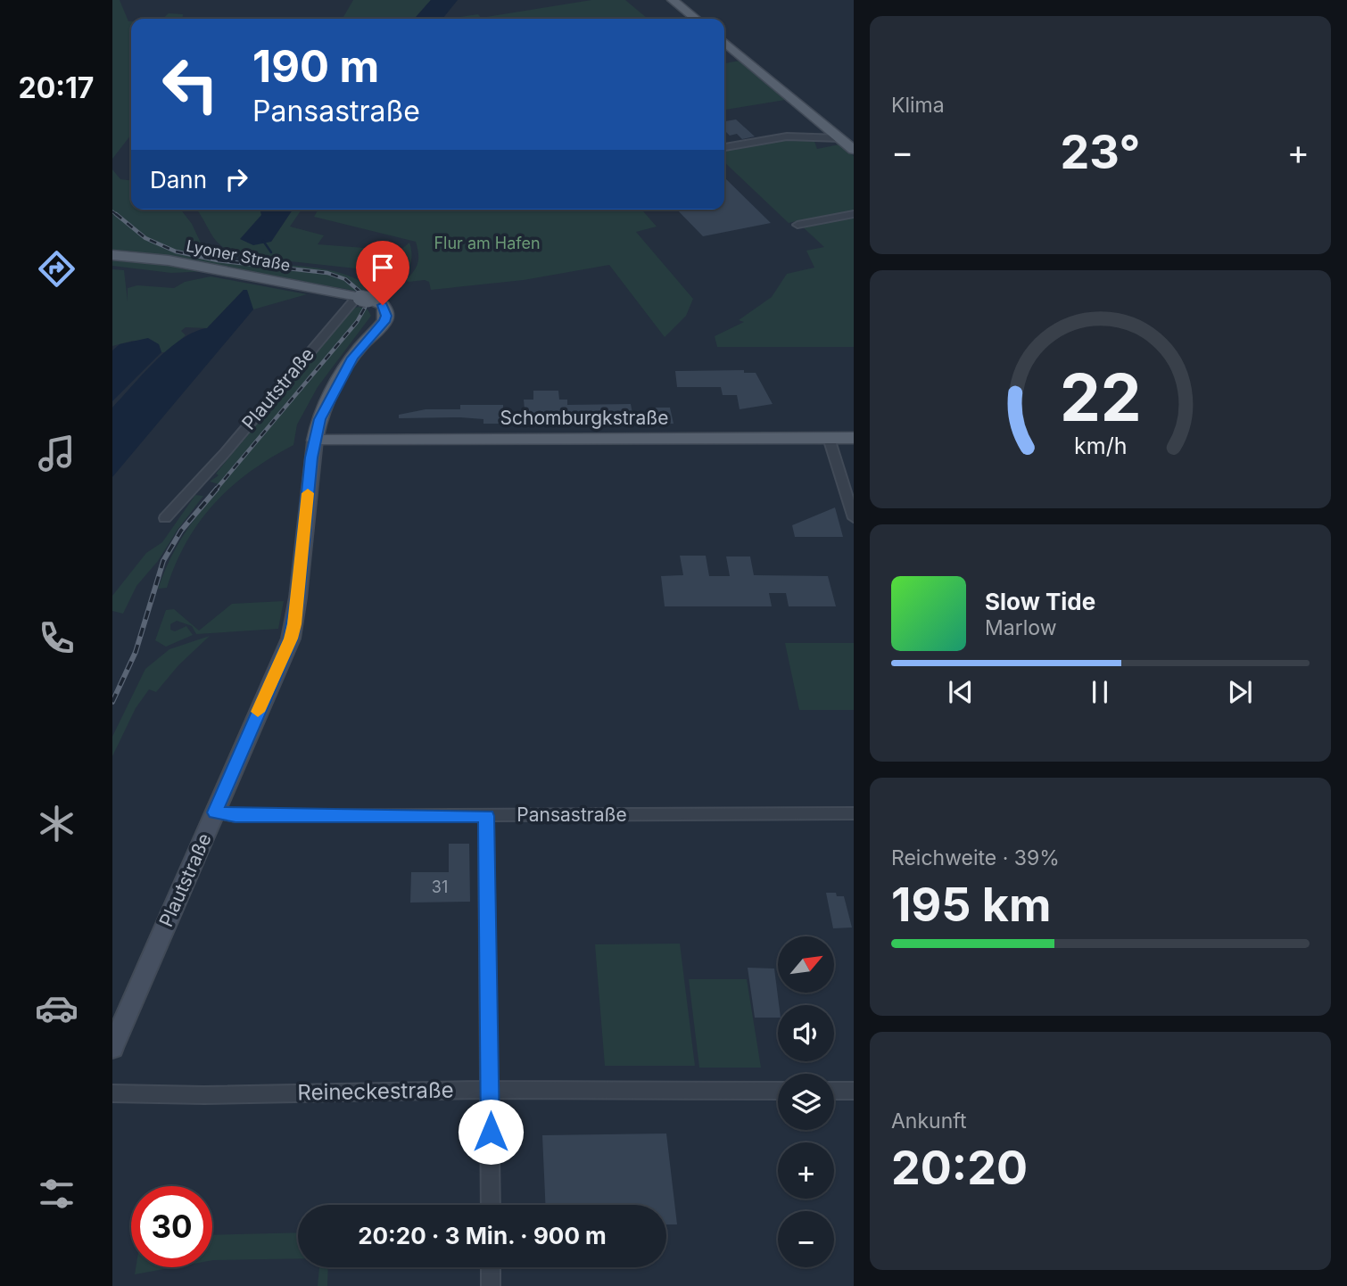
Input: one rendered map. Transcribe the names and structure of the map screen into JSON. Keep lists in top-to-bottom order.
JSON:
{
  "streets": {
    "main road": ["Lyoner Straße", "Plautstraße", "Schomburgkstraße"],
    "street": ["Pansastraße", "Reineckestraße"]
  },
  "crossings": [
    ["Lyoner Straße", "Plautstraße"],
    ["Plautstraße", "Schomburgkstraße"],
    ["Plautstraße", "Pansastraße"]
  ],
  "parks": ["Flur am Hafen"],
  "house_numbers": ["31"],
  "north": "top right",
  "page": {
    "tabs": "20:17",
    "tile": [
      "Klima",
      ["Reichweite · 39%", "195 km"],
      ["Ankunft", "20:20"]
    ],
    "turn": ["190 m", "Pansastraße"],
    "heat": ["−", "23°", "+"],
    "then": "Dann",
    "song": ["Slow Tide", "Marlow"],
    "map_buttons": ["+", "−"],
    "limit": "30",
    "trip": "20:20 · 3 Min. · 900 m",
    "gauge": ["22", "km/h"]
  }
}
